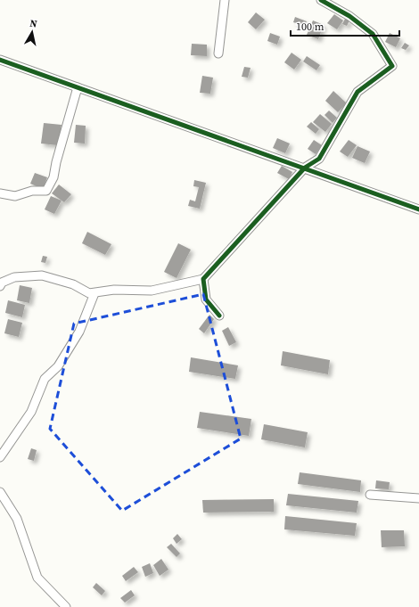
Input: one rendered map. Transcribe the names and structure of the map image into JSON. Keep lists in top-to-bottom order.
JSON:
{
  "scale_bar": "100 m",
  "north": "top"
}
